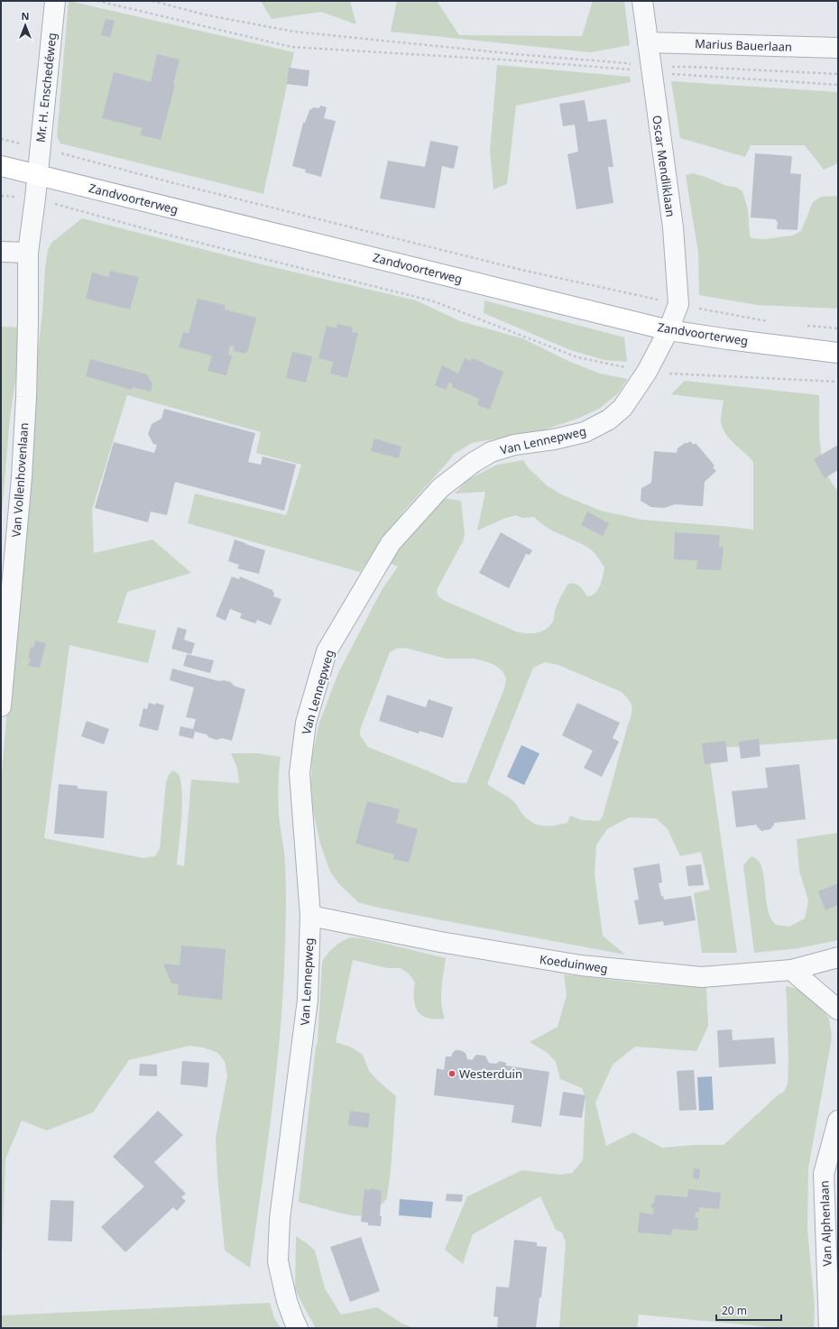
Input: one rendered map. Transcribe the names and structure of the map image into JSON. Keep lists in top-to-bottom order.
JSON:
{
  "streets": {
    "main road": ["Zandvoorterweg"],
    "street": [
      "Marius Bauerlaan",
      "Mr. H. Enschedéweg",
      "Oscar Mendliklaan",
      "Van Lennepweg",
      "Van Vollenhovenlaan",
      "Koeduinweg",
      "Van Alphenlaan"
    ]
  },
  "crossings": [
    ["Marius Bauerlaan", "Oscar Mendliklaan"],
    ["Mr. H. Enschedéweg", "Zandvoorterweg"],
    ["Mr. H. Enschedéweg", "Van Vollenhovenlaan"],
    ["Oscar Mendliklaan", "Zandvoorterweg"],
    ["Oscar Mendliklaan", "Van Lennepweg"],
    ["Zandvoorterweg", "Van Lennepweg"],
    ["Van Lennepweg", "Koeduinweg"]
  ],
  "places": ["Westerduin"],
  "scale_bar": "20 m",
  "north": "top"
}
